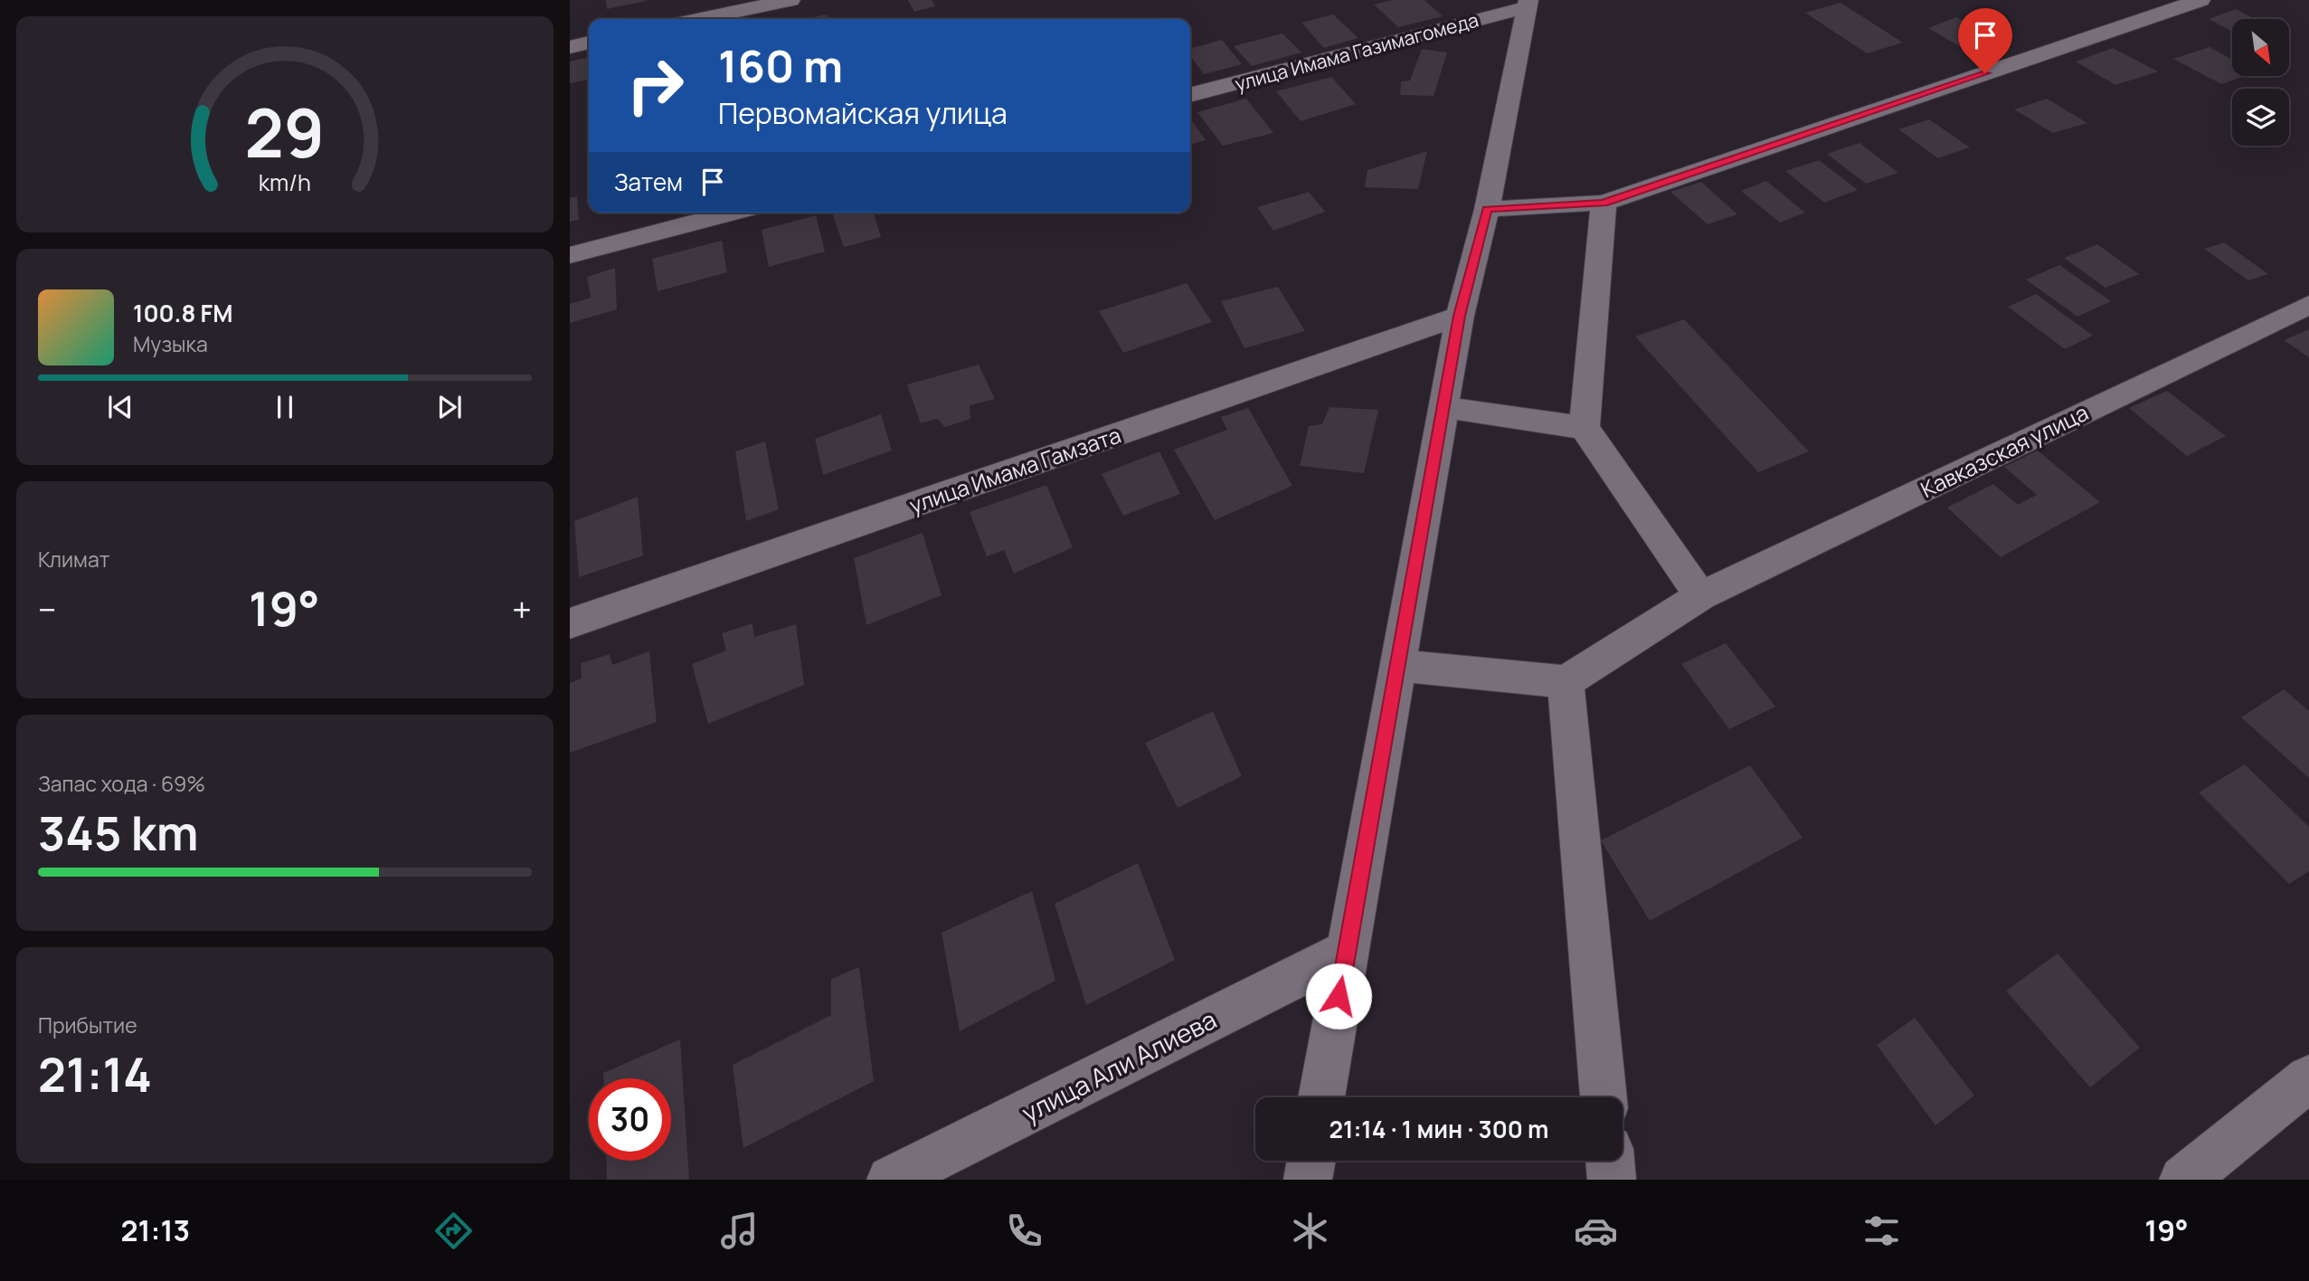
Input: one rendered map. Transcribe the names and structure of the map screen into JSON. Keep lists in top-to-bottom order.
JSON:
{
  "streets": {
    "street": [
      "улица Имама Газимагомеда",
      "Кавказская улица",
      "улица Имама Гамзата",
      "улица Али Алиева"
    ]
  },
  "north": "bottom right",
  "page": {
    "turn": ["160 m", "Первомайская улица"],
    "then": "Затем",
    "song": ["100.8 FM", "Музыка"],
    "tile": [
      "Климат",
      ["Запас хода · 69%", "345 km"],
      ["Прибытие", "21:14"]
    ],
    "heat": ["−", "19°", "+"],
    "limit": "30",
    "trip": "21:14 · 1 мин · 300 m",
    "tabs": ["21:13", "19°"],
    "gauge": ["29", "km/h"]
  }
}
